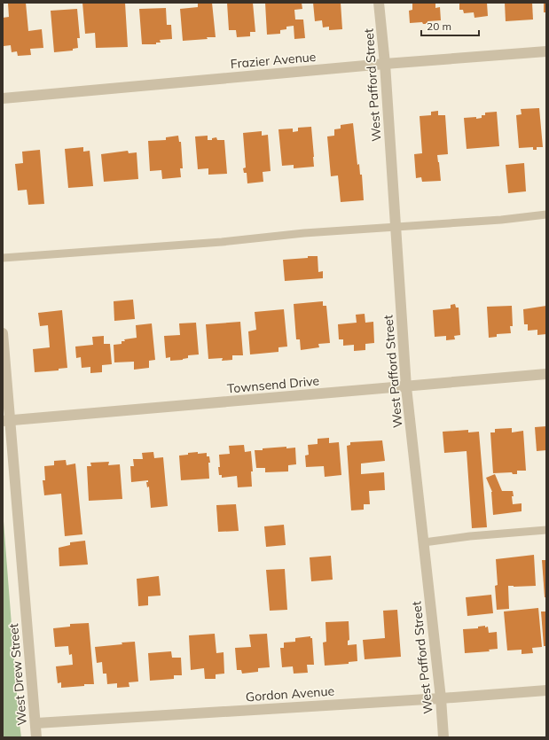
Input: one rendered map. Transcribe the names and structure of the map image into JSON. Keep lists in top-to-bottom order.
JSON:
{
  "streets": {
    "street": [
      "Frazier Avenue",
      "West Pafford Street",
      "Townsend Drive",
      "West Drew Street",
      "Gordon Avenue"
    ]
  },
  "crossings": [
    ["Frazier Avenue", "West Pafford Street"],
    ["West Pafford Street", "Townsend Drive"],
    ["West Pafford Street", "Gordon Avenue"],
    ["Townsend Drive", "West Drew Street"],
    ["West Drew Street", "Gordon Avenue"]
  ],
  "scale_bar": "20 m"
}
